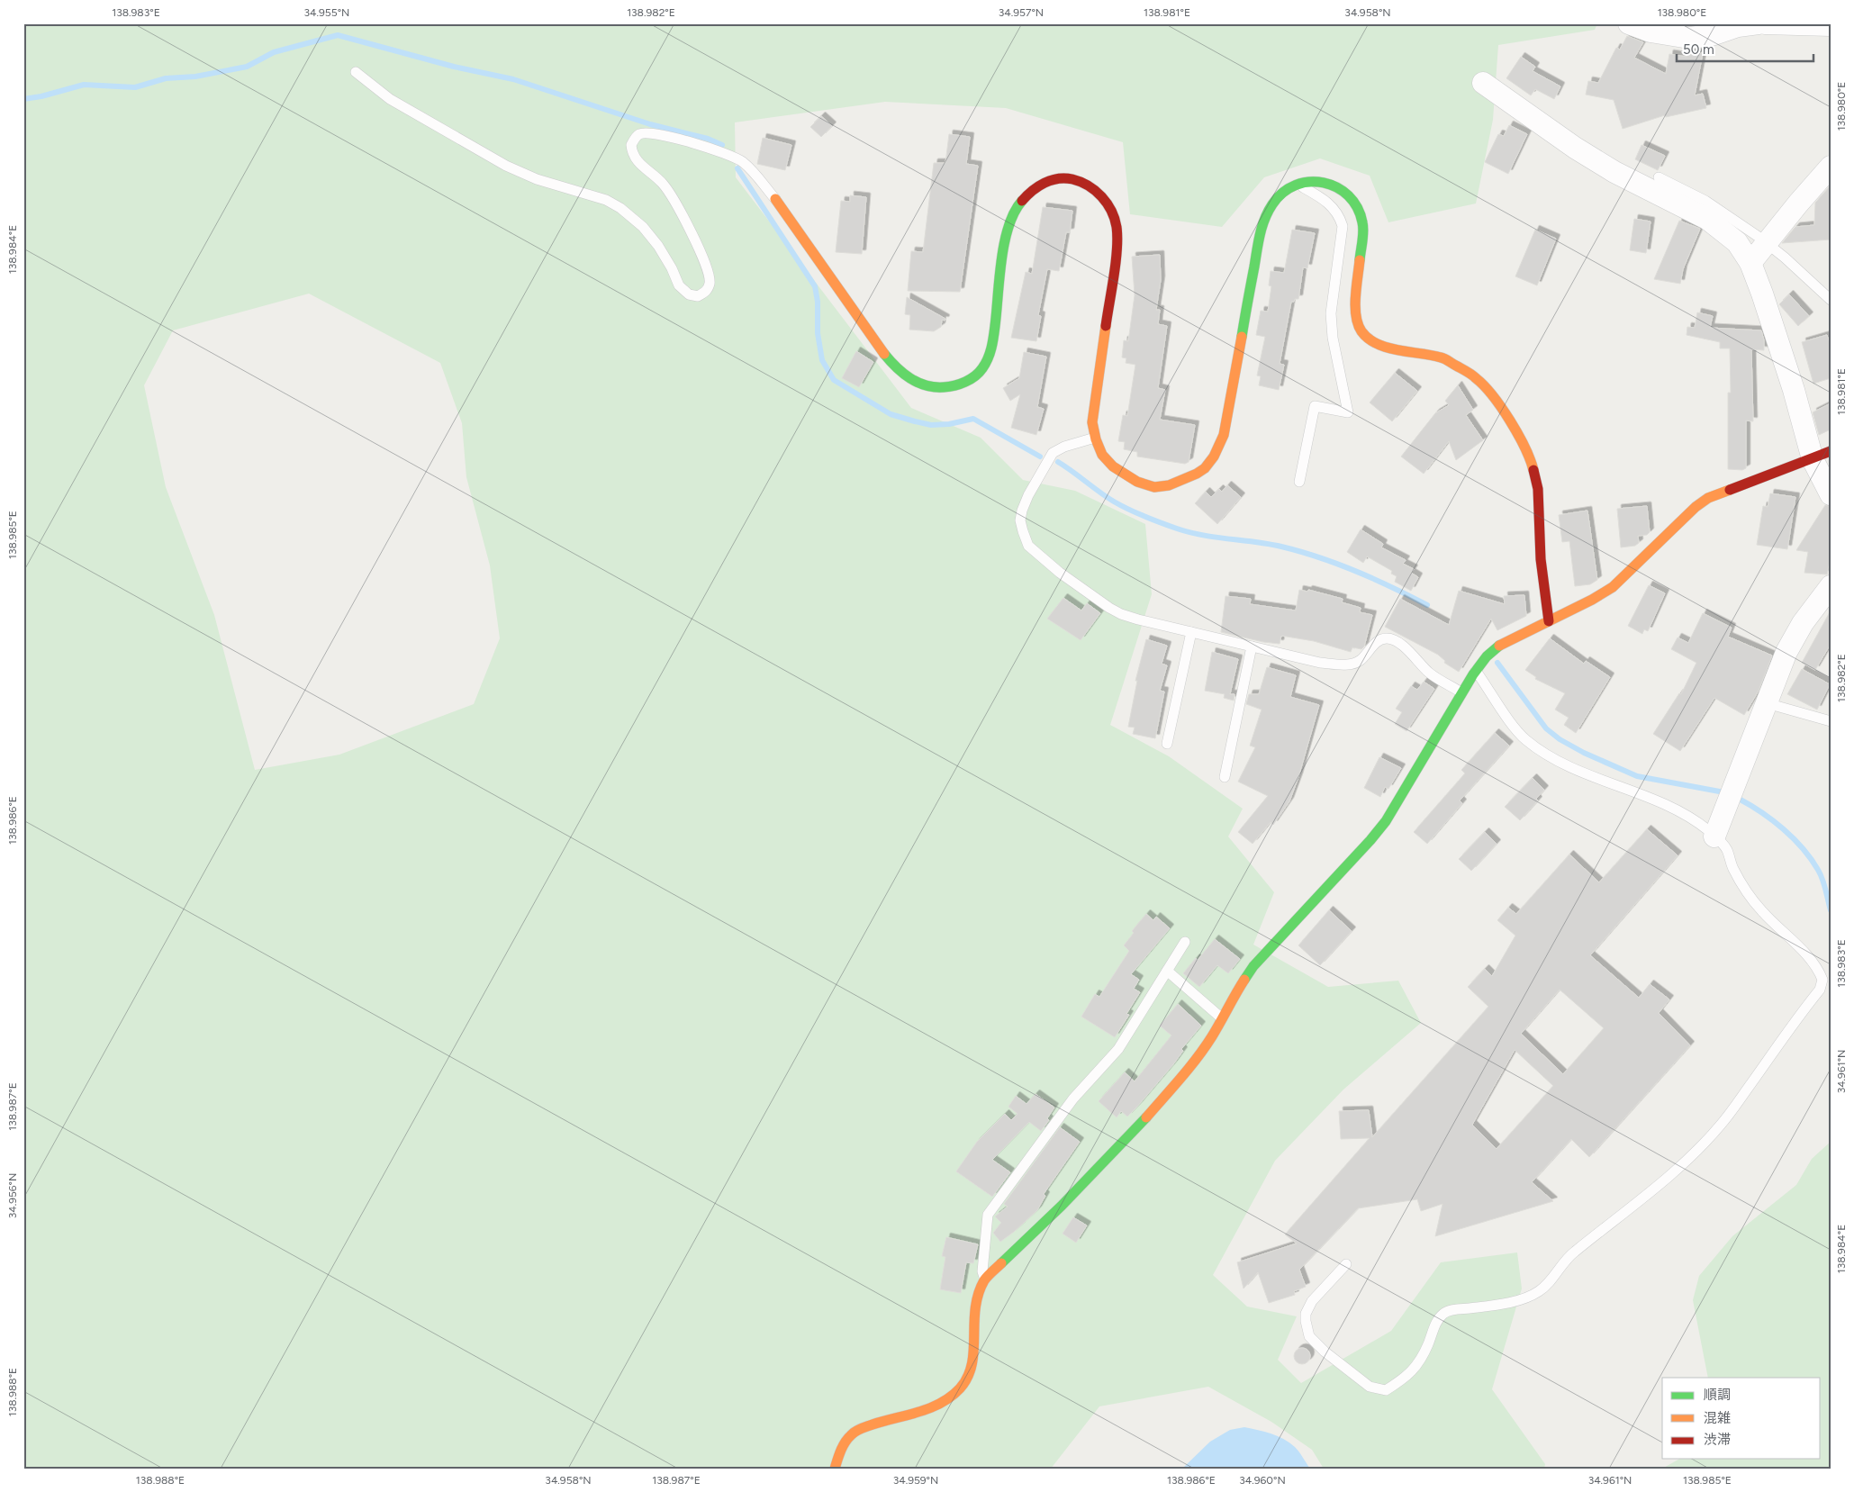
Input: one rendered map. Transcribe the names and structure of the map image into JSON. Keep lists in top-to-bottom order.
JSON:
{
  "legend": ["順調", "混雑", "渋滞"],
  "scale_bar": "50 m",
  "coordinates": [
    "138.983°E",
    "34.955°N",
    "138.982°E",
    "34.957°N",
    "138.981°E",
    "34.958°N",
    "138.980°E",
    "138.984°E",
    "138.985°E",
    "138.986°E",
    "34.961°N",
    "138.987°E",
    "34.956°N",
    "138.988°E",
    "34.959°N",
    "34.960°N"
  ]
}
